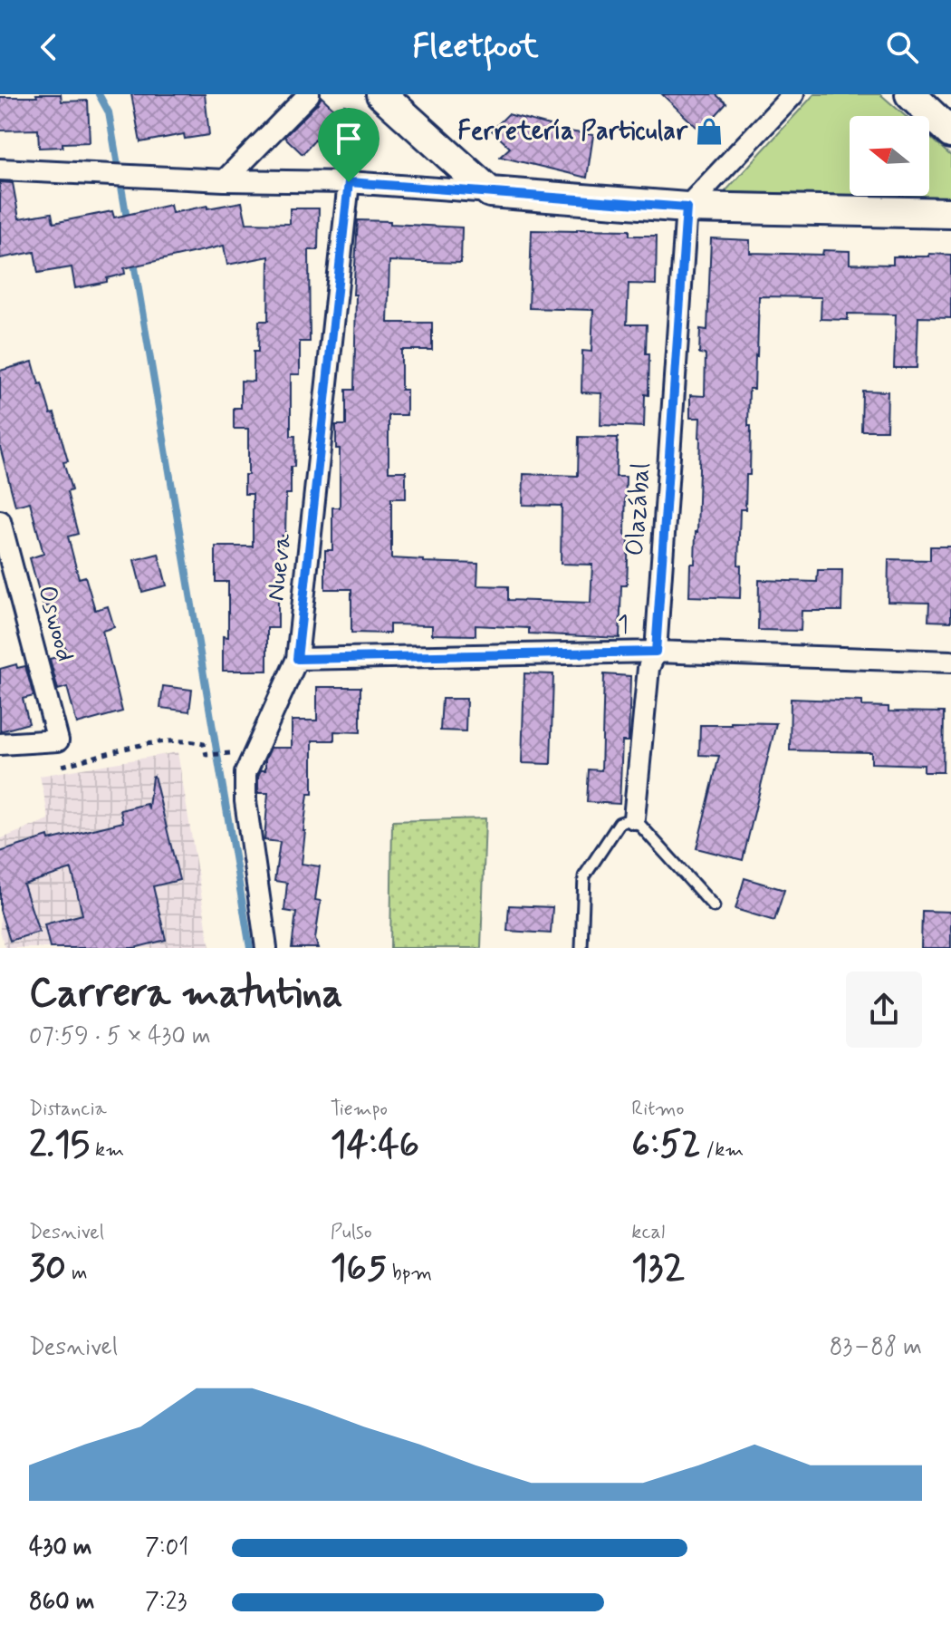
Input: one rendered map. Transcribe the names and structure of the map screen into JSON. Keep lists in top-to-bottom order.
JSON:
{
  "streets": {
    "street": [
      "Olazábal",
      "Nueva",
      "Oswood",
      "1"
    ]
  },
  "crossings": [
    ["Olazábal", "1"],
    ["Nueva", "1"]
  ],
  "places": {
    "shop": ["Ferretería Particular"]
  },
  "north": "left",
  "page": {
    "header": "Fleetfoot",
    "heading": ["Carrera matutina", "07:59 · 5 × 430 m"],
    "stats": [
      ["Distancia", "2.15 km"],
      ["Tiempo", "14:46"],
      ["Ritmo", "6:52 /km"],
      ["Desnivel", "30 m"],
      ["Pulso", "165 bpm"],
      ["kcal", "132"]
    ],
    "chart": ["Desnivel", "83–88 m"],
    "list": [
      {
        "name": "430 m",
        "note": "7:01"
      },
      {
        "name": "860 m",
        "note": "7:23"
      }
    ]
  }
}
